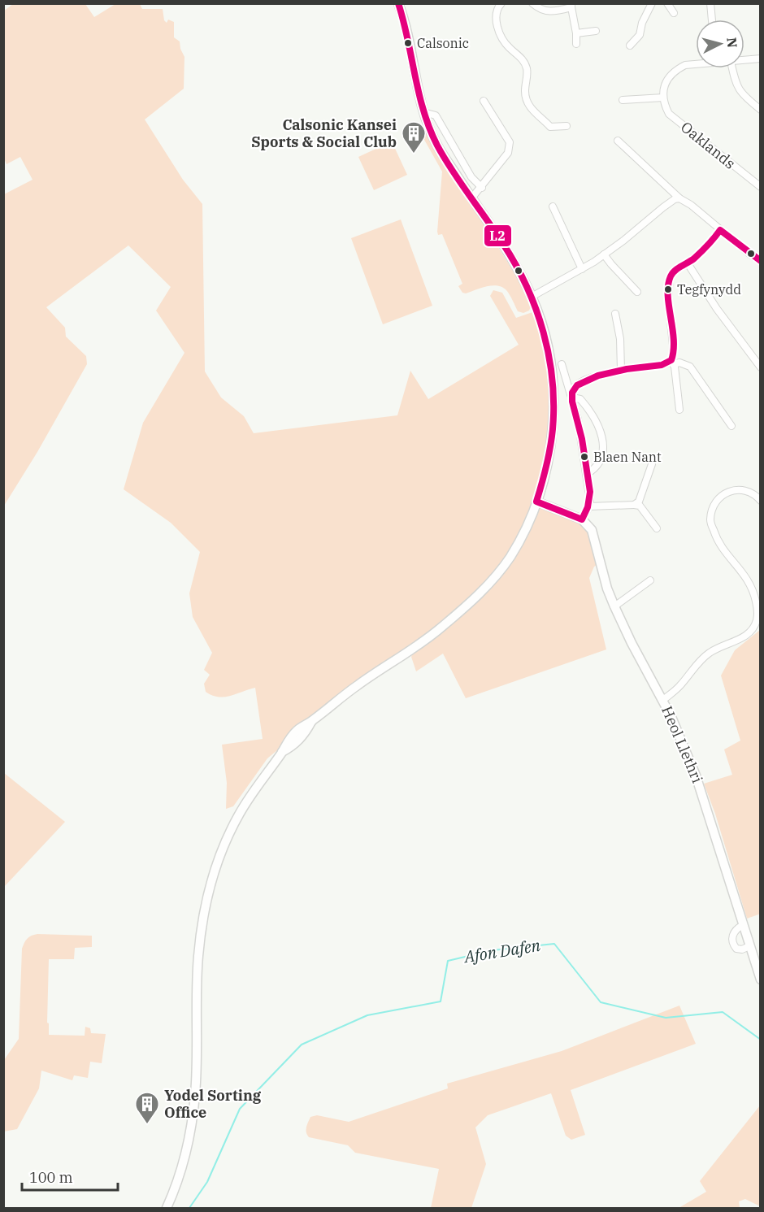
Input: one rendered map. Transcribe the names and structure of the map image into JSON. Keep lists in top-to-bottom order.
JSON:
{
  "streets": {
    "main road": ["Heol Llethri"],
    "street": ["Oaklands"]
  },
  "water": ["Afon Dafen"],
  "places": {
    "other": ["Calsonic", "Tegfynydd", "Blaen Nant"],
    "building": ["Calsonic Kansei Sports & Social Club", "Yodel Sorting Office"]
  },
  "lines": ["transit line L2"],
  "scale_bar": "100 m",
  "north": "right"
}
